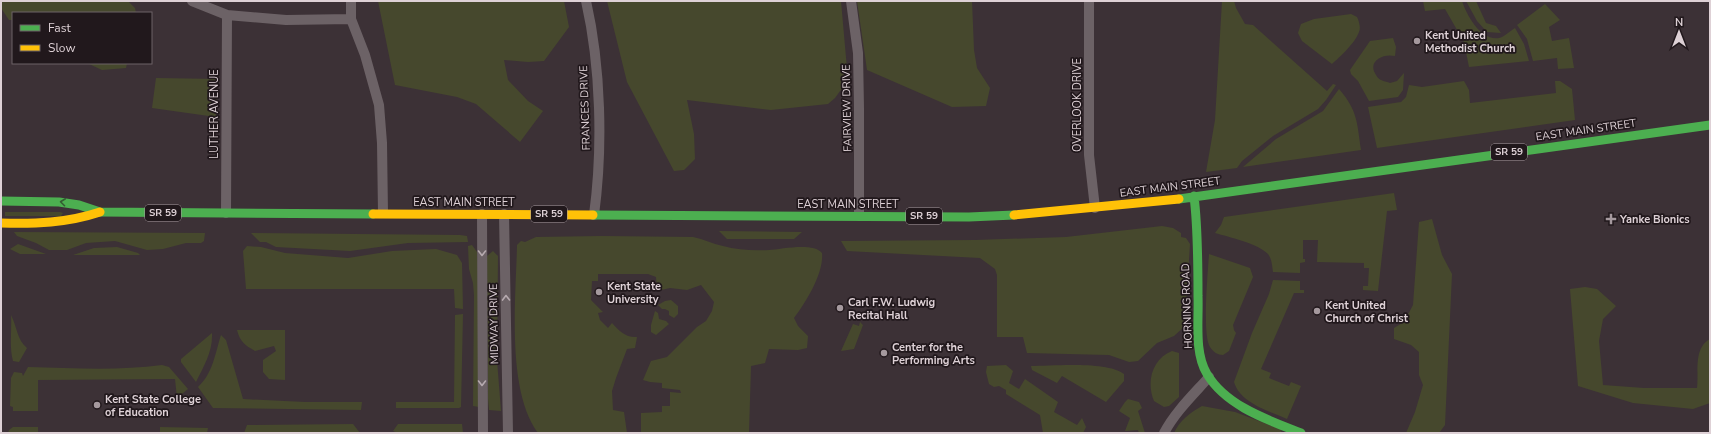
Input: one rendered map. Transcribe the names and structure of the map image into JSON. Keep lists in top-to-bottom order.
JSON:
{
  "streets": {
    "main road": ["EAST MAIN STREET", "SR 59", "HORNING ROAD"],
    "street": [
      "OVERLOOK DRIVE",
      "FRANCES DRIVE",
      "FAIRVIEW DRIVE",
      "LUTHER AVENUE",
      "MIDWAY DRIVE"
    ]
  },
  "crossings": [
    ["OVERLOOK DRIVE", "EAST MAIN STREET"],
    ["FRANCES DRIVE", "EAST MAIN STREET"],
    ["FAIRVIEW DRIVE", "EAST MAIN STREET"],
    ["LUTHER AVENUE", "EAST MAIN STREET"],
    ["EAST MAIN STREET", "HORNING ROAD"],
    ["EAST MAIN STREET", "MIDWAY DRIVE"]
  ],
  "places": {
    "other": [
      "Kent United Methodist Church",
      "Kent State University",
      "Carl F.W. Ludwig Recital Hall",
      "Kent United Church of Christ",
      "Center for the Performing Arts",
      "Kent State College of Education"
    ],
    "health": ["Yanke Bionics"]
  },
  "legend": ["Fast", "Slow"],
  "north": "top"
}
